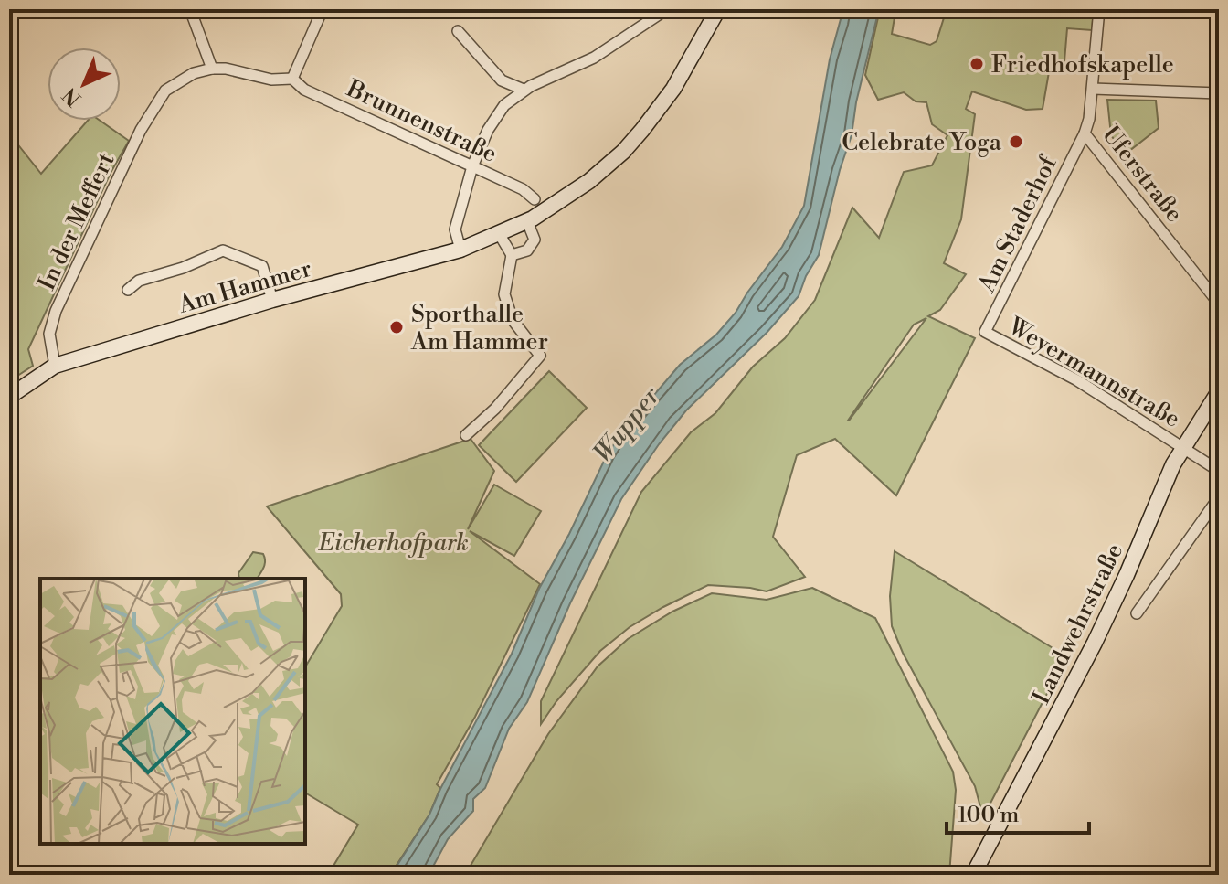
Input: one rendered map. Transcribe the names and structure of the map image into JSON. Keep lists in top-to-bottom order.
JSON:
{
  "streets": {
    "main road": ["Am Hammer", "Landwehrstraße"],
    "street": [
      "Brunnenstraße",
      "Uferstraße",
      "In der Meffert",
      "Am Staderhof",
      "Weyermannstraße"
    ]
  },
  "crossings": [
    ["Uferstraße", "Am Staderhof"],
    ["In der Meffert", "Am Hammer"],
    ["Am Staderhof", "Weyermannstraße"],
    ["Weyermannstraße", "Landwehrstraße"]
  ],
  "water": ["Wupper"],
  "parks": ["Eicherhofpark"],
  "places": ["Friedhofskapelle", "Celebrate Yoga", "Sporthalle Am Hammer"],
  "scale_bar": "100 m",
  "north": "bottom left"
}
